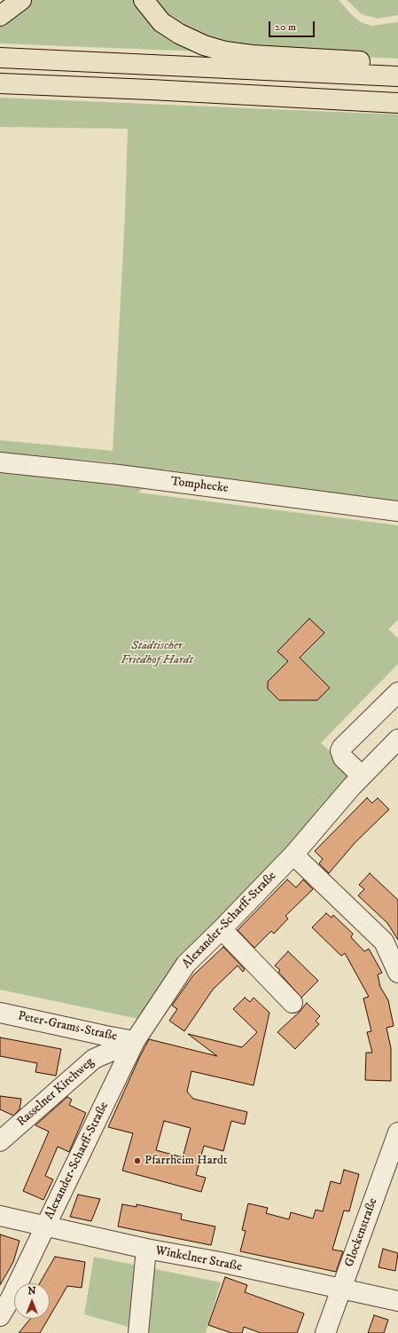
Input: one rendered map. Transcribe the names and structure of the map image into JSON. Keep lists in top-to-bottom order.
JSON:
{
  "streets": {
    "street": [
      "Tomphecke",
      "Alexander-Scharff-Straße",
      "Peter-Grams-Straße",
      "Rasselner Kirchweg",
      "Glockenstraße",
      "Winkelner Straße"
    ]
  },
  "crossings": [
    ["Alexander-Scharff-Straße", "Peter-Grams-Straße"],
    ["Alexander-Scharff-Straße", "Rasselner Kirchweg"],
    ["Alexander-Scharff-Straße", "Winkelner Straße"],
    ["Peter-Grams-Straße", "Rasselner Kirchweg"],
    ["Glockenstraße", "Winkelner Straße"]
  ],
  "parks": ["Städtischer Friedhof Hardt"],
  "places": ["Pfarrheim Hardt"],
  "scale_bar": "20 m",
  "north": "top"
}
